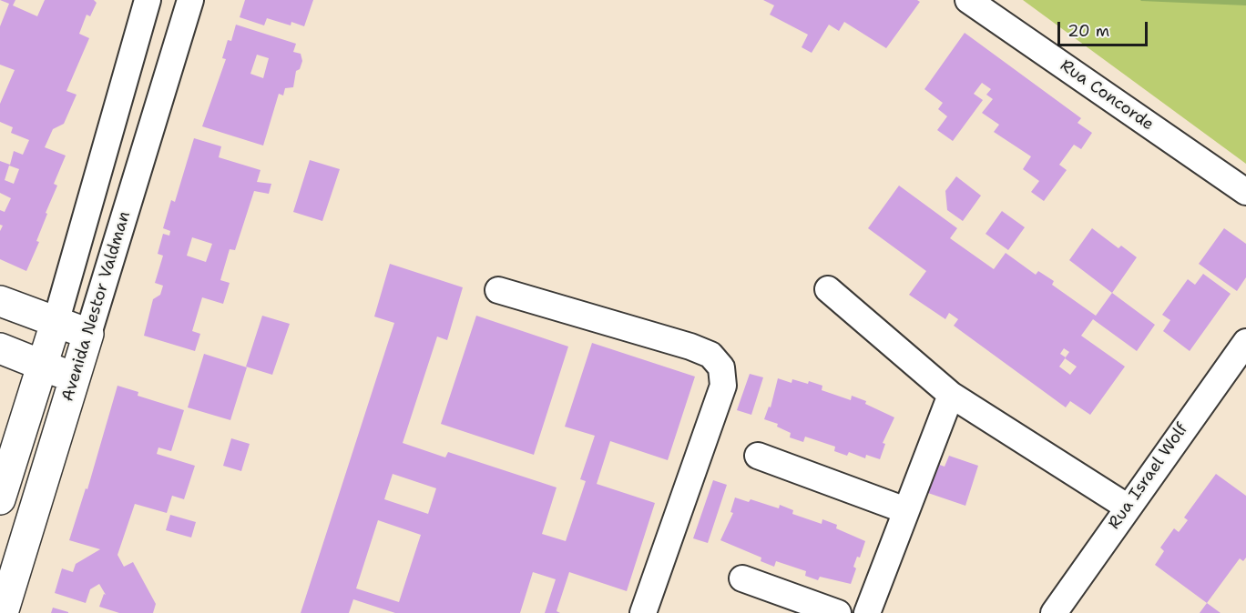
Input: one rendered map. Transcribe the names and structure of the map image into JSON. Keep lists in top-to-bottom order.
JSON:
{
  "streets": {
    "main road": ["Avenida Nestor Valdman"],
    "street": ["Rua Concorde", "Rua Israel Wolf"]
  },
  "scale_bar": "20 m"
}
